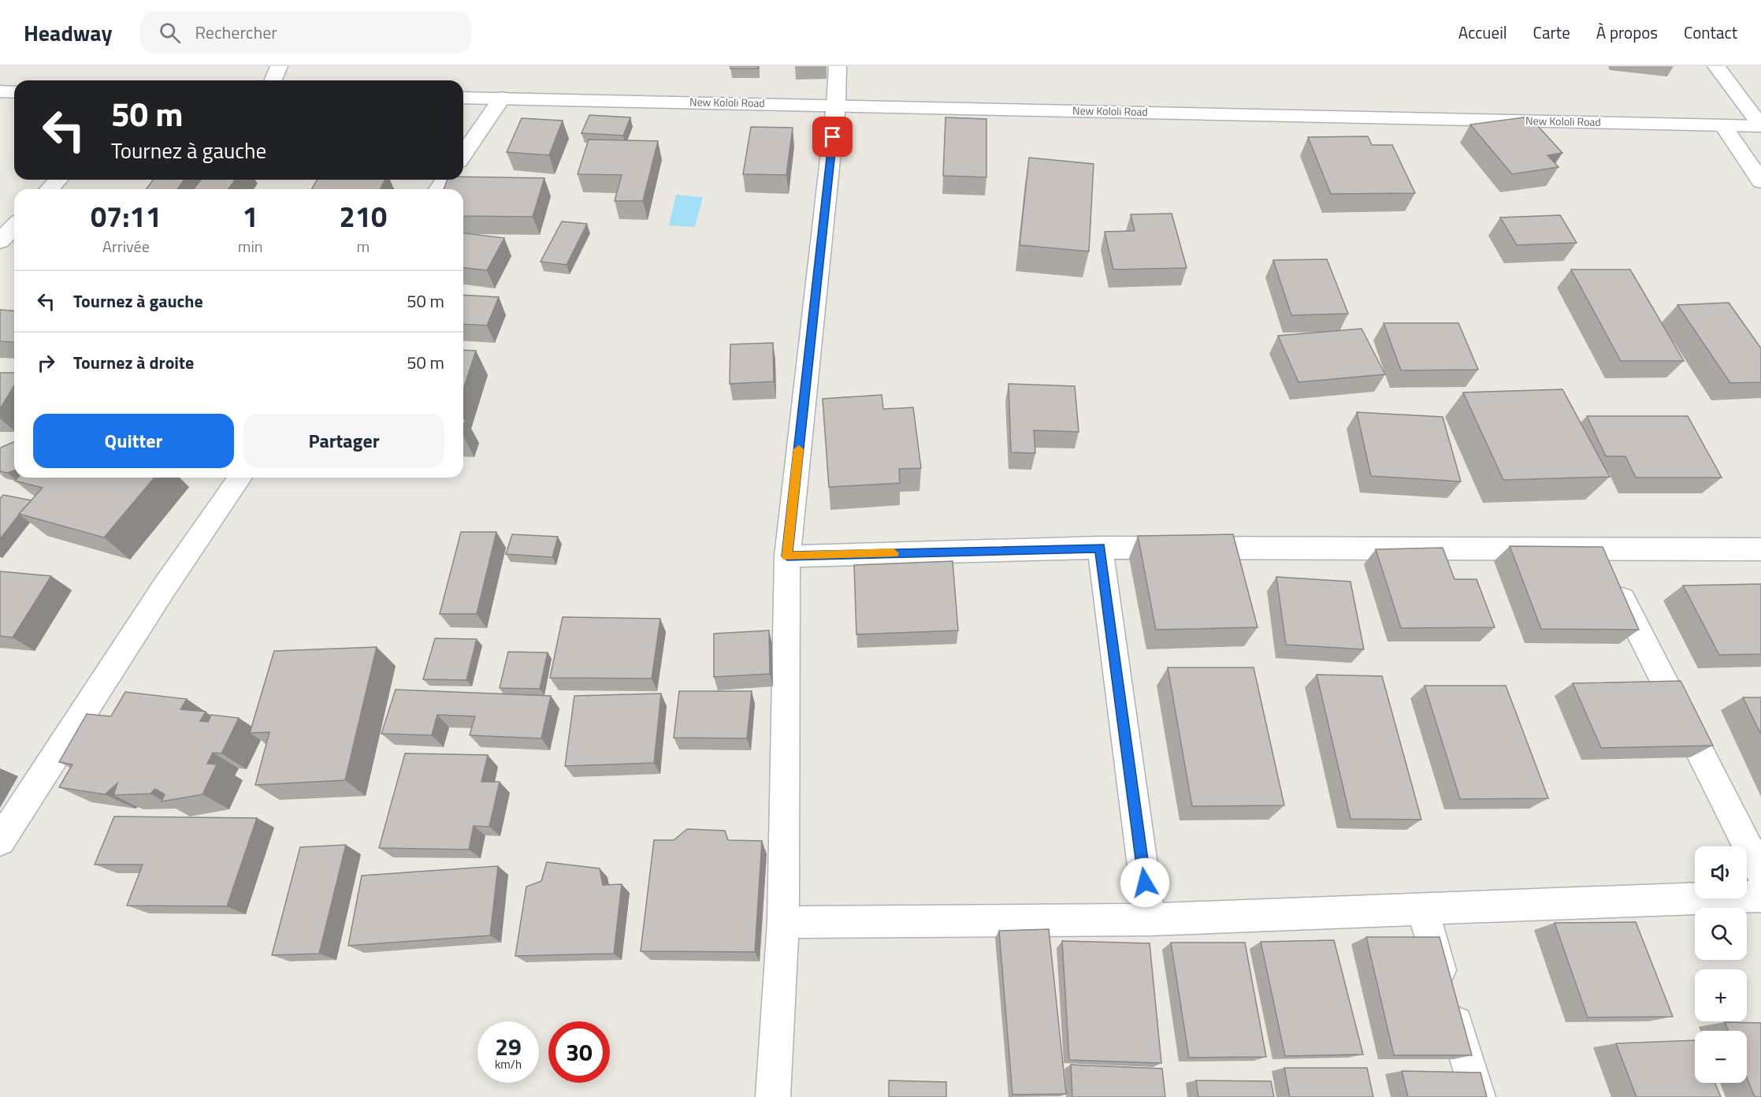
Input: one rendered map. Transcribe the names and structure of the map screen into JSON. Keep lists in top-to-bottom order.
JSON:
{
  "streets": {
    "street": ["New Kololi Road"]
  },
  "page": {
    "header": "Headway",
    "search": "Rechercher",
    "nav": [
      "Accueil",
      "Carte",
      "À propos",
      "Contact"
    ],
    "turn": ["50 m", "Tournez à gauche"],
    "eta": [
      "07:11",
      "Arrivée",
      "1",
      "min",
      "210",
      "m"
    ],
    "list": [
      {
        "name": "Tournez à gauche",
        "value": "50 m"
      },
      {
        "name": "Tournez à droite",
        "value": "50 m"
      }
    ],
    "buttons": ["Quitter", "Partager"],
    "map_buttons": ["+", "−"],
    "speed": "29 km/h",
    "limit": "30"
  }
}
